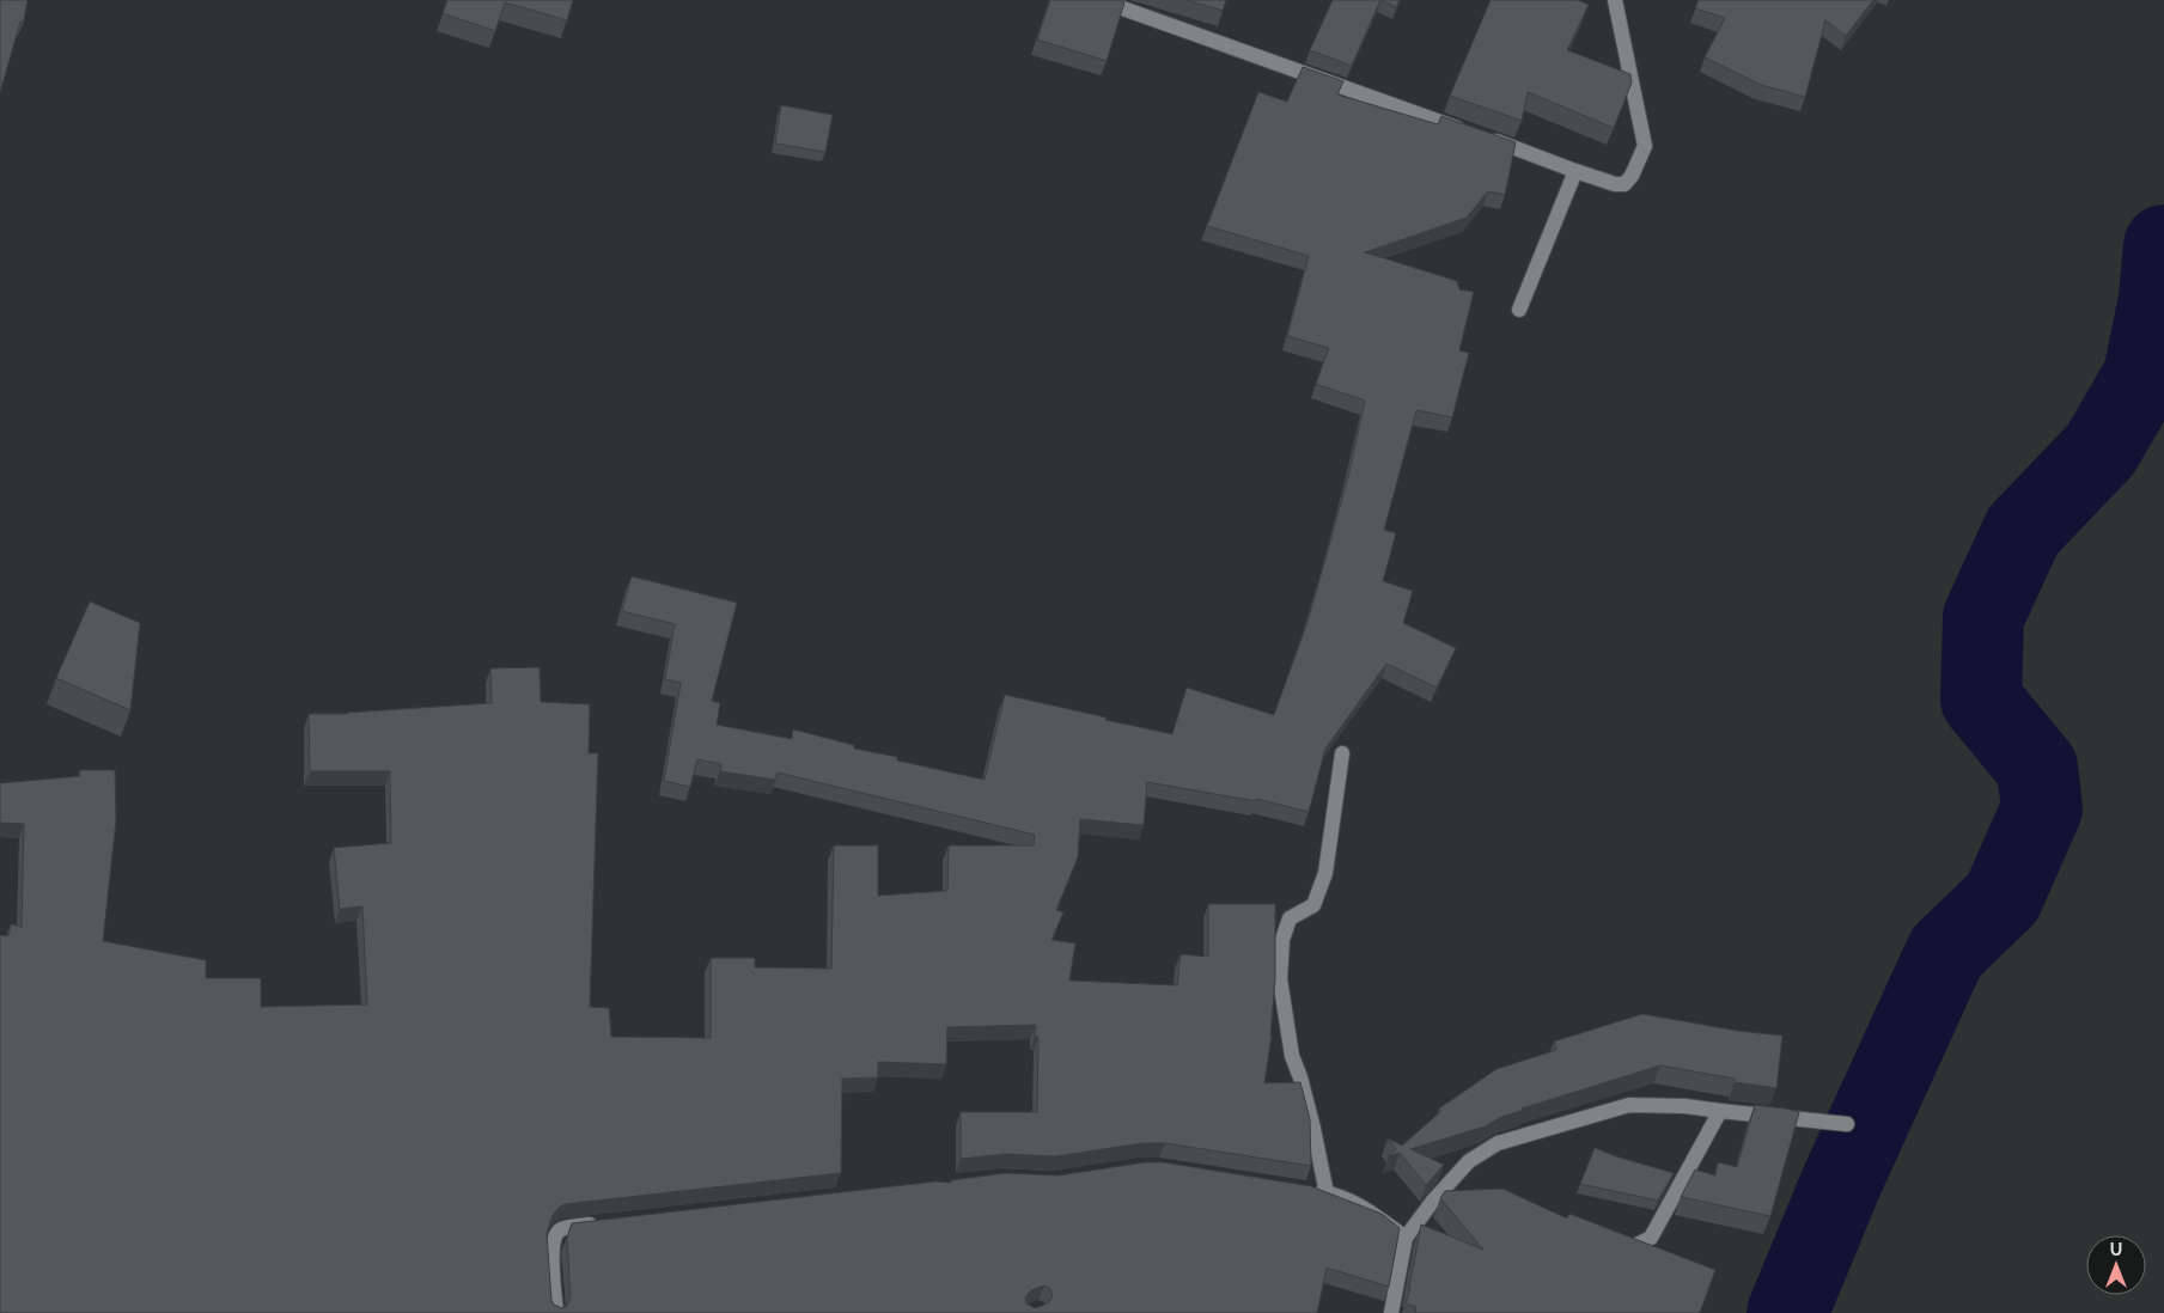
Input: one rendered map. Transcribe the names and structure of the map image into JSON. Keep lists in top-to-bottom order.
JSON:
{
  "north": "top"
}
